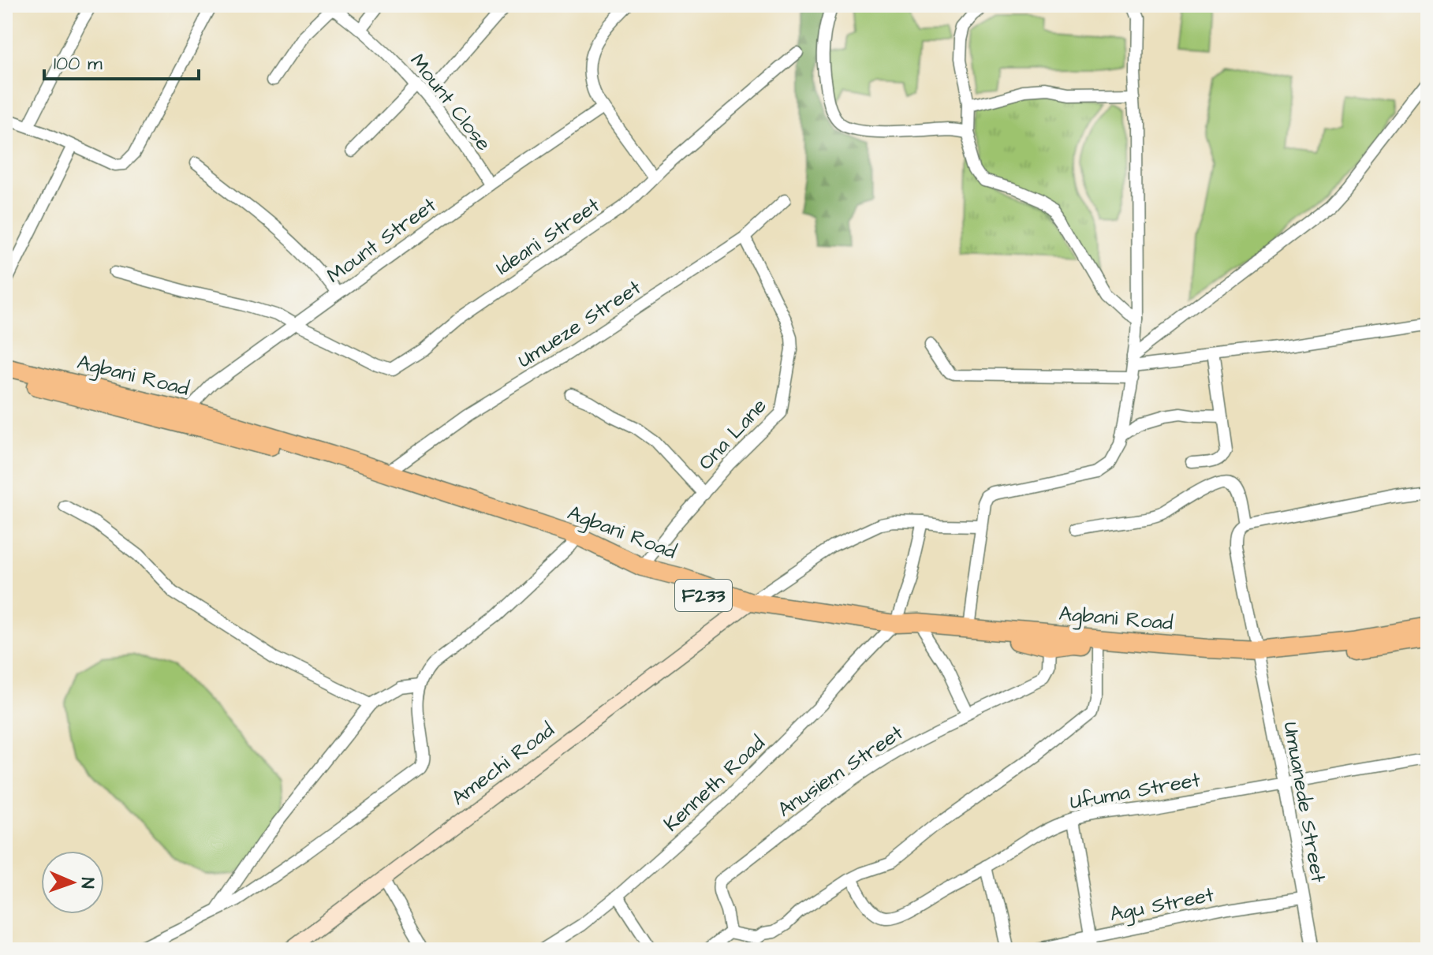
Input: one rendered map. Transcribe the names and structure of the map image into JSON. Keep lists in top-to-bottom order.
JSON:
{
  "streets": {
    "main road": ["Agbani Road", "F233", "Amechi Road"],
    "street": [
      "Mount Close",
      "Ideani Street",
      "Mount Street",
      "Umueze Street",
      "Ona Lane",
      "Anusiem Street",
      "Kenneth Road",
      "Ufuma Street",
      "Umuanede Street",
      "Agu Street"
    ]
  },
  "crossings": [
    ["Mount Close", "Mount Street"],
    ["Ideani Street", "Mount Street"],
    ["Mount Street", "Agbani Road"],
    ["Umueze Street", "Agbani Road"],
    ["Umueze Street", "Ona Lane"],
    ["Agbani Road", "Ona Lane"],
    ["Agbani Road", "Amechi Road"],
    ["Agbani Road", "Anusiem Street"],
    ["Agbani Road", "Kenneth Road"],
    ["Agbani Road", "Umuanede Street"],
    ["Ufuma Street", "Umuanede Street"],
    ["Umuanede Street", "Agu Street"]
  ],
  "scale_bar": "100 m",
  "north": "right"
}
